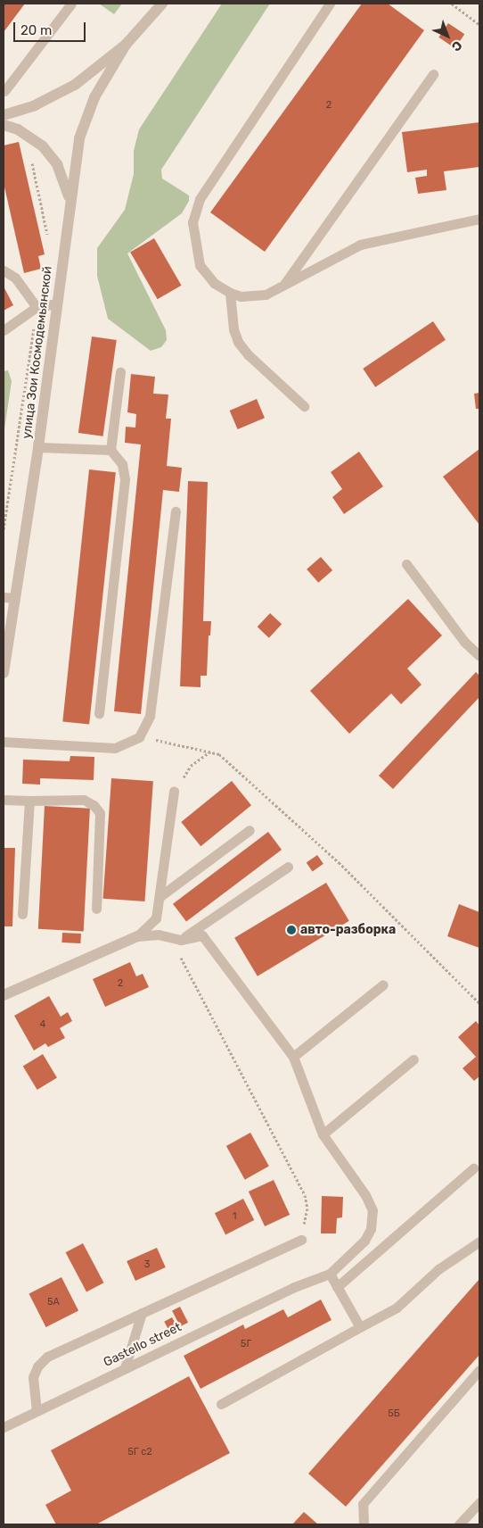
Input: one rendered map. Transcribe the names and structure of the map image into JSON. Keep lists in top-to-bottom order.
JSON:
{
  "streets": {
    "street": ["улица Зои Космодемьянской"],
    "lane": ["Gastello street"]
  },
  "places": ["авто-разборка"],
  "house_numbers": [
    "2",
    "2",
    "4",
    "1",
    "3",
    "5А",
    "5Г",
    "5Б",
    "5Г с2"
  ],
  "scale_bar": "20 m",
  "north": "bottom right"
}
